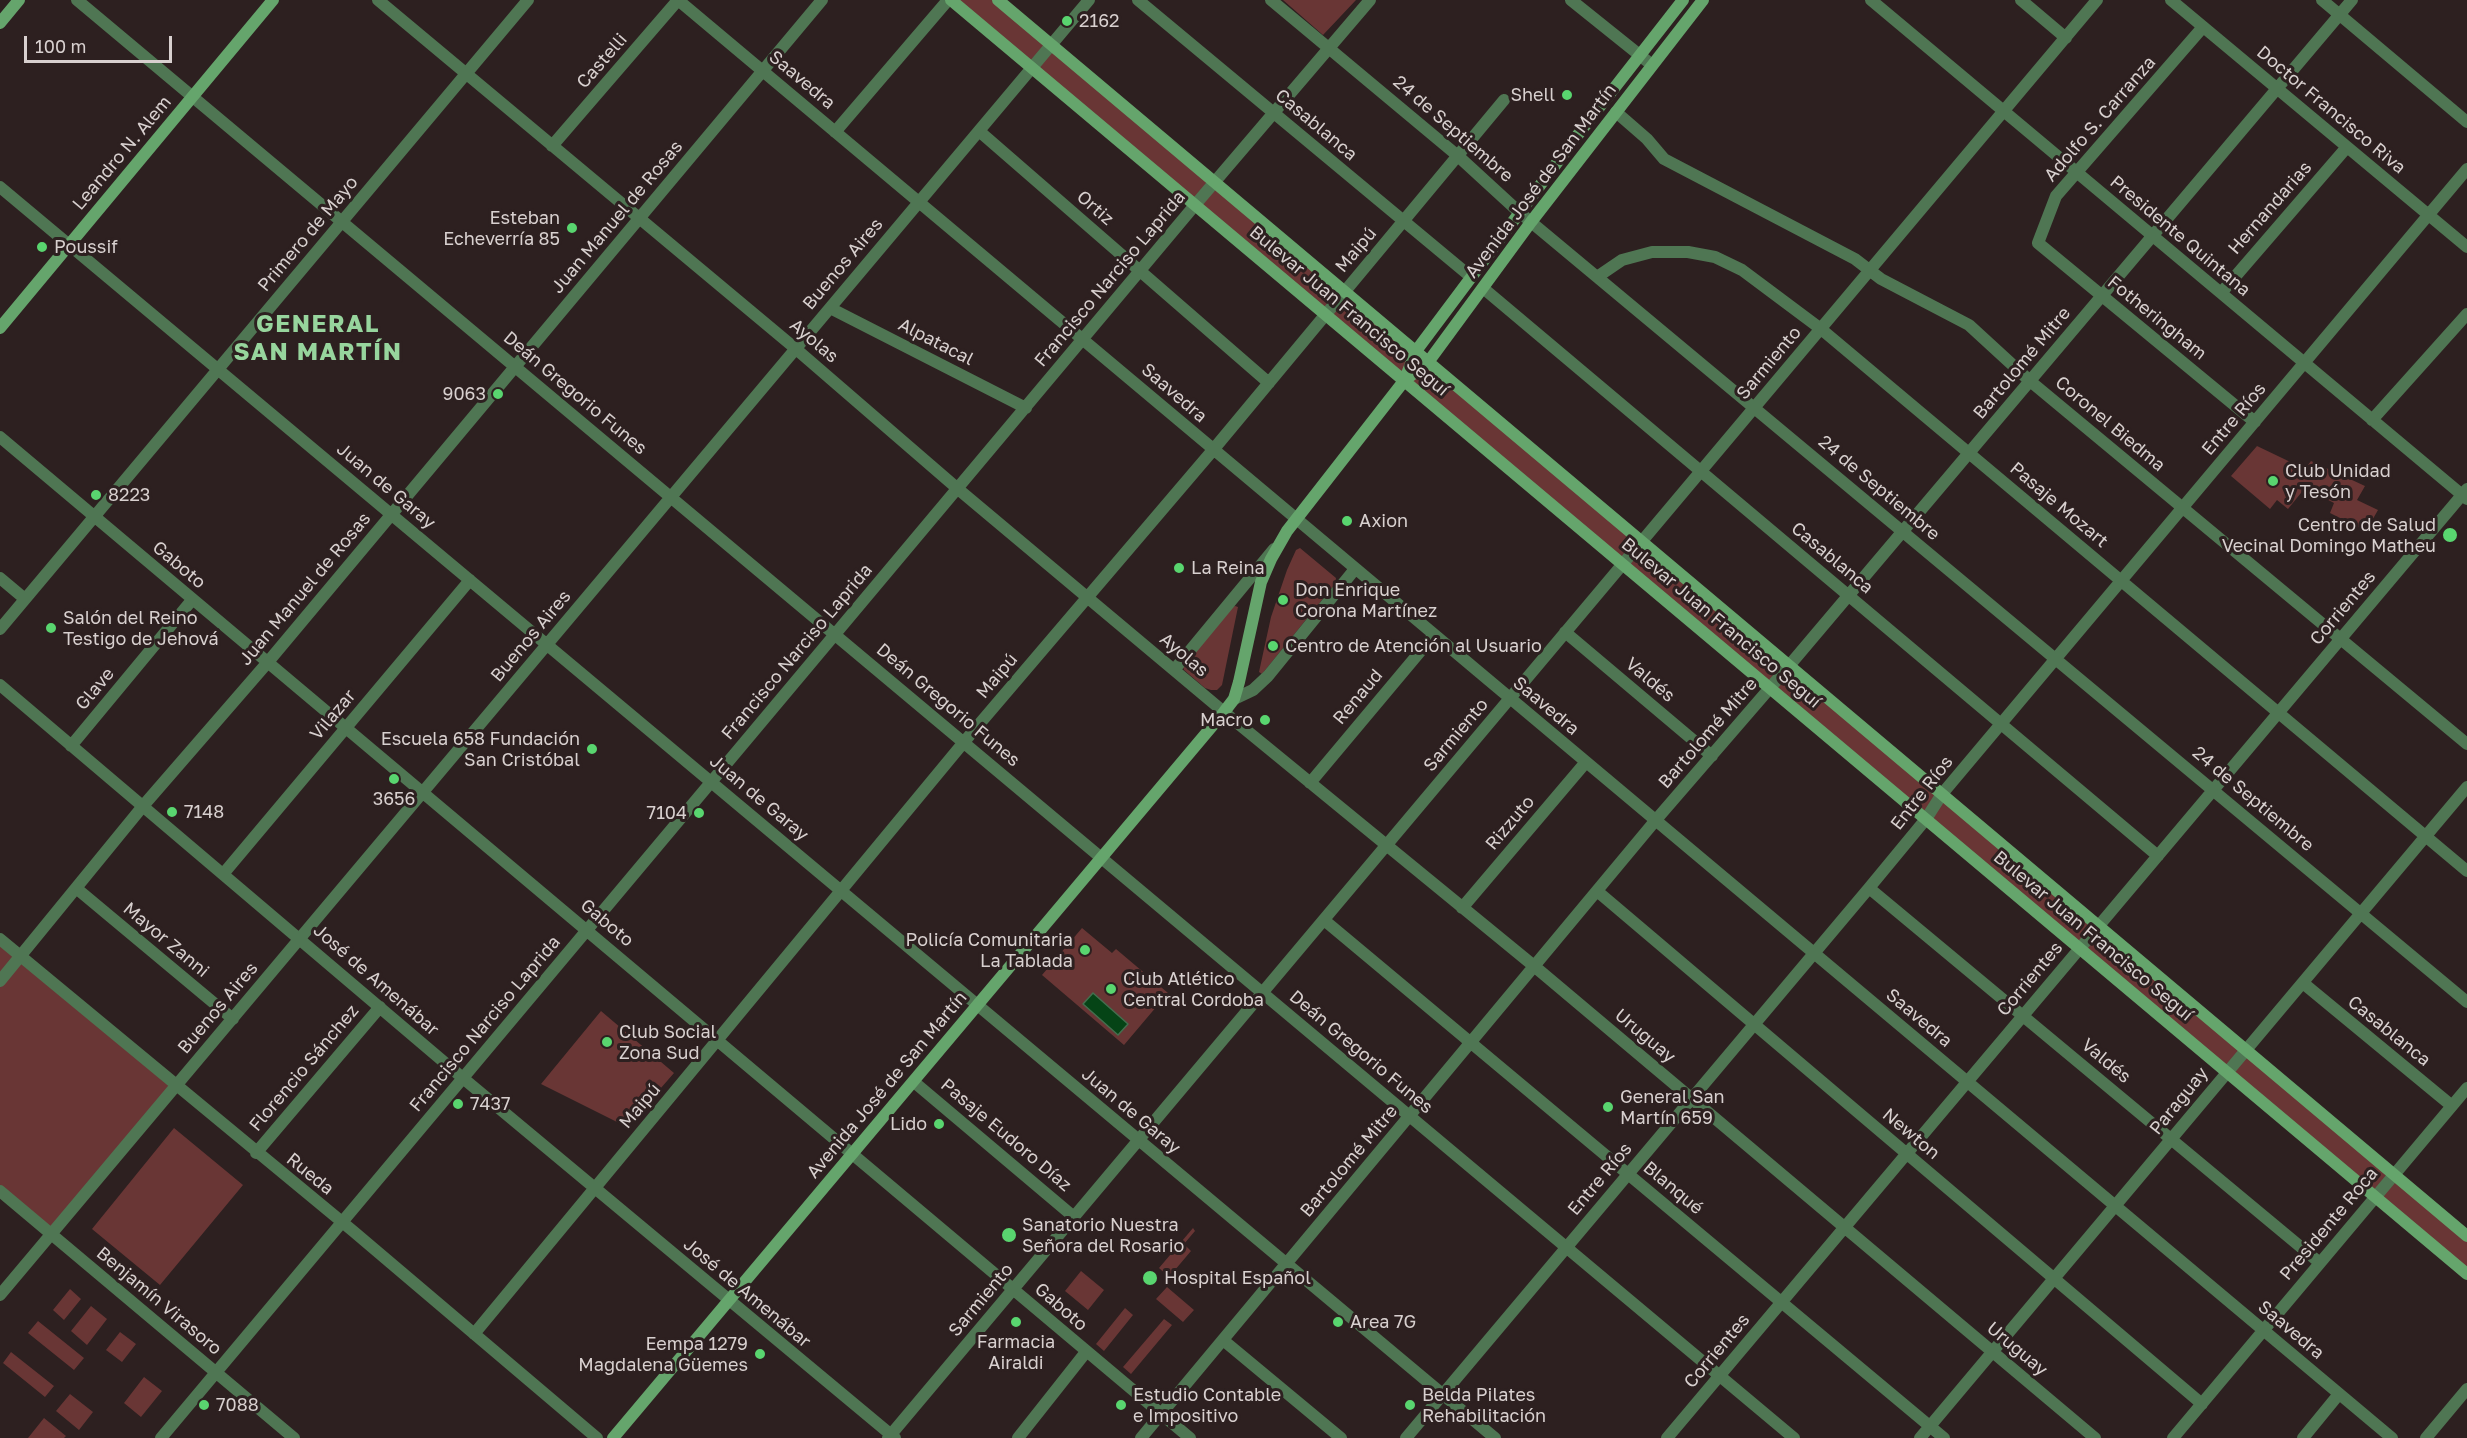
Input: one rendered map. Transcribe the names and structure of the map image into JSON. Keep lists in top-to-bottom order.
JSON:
{
  "streets": {
    "main road": ["Leandro N. Alem", "Avenida José de San Martín", "Bulevar Juan Francisco Seguí"],
    "street": [
      "Castelli",
      "Saavedra",
      "Doctor Francisco Riva",
      "Adolfo S. Carranza",
      "Casablanca",
      "24 de Septiembre",
      "Ortiz",
      "Hernandarias",
      "Juan Manuel de Rosas",
      "Primero de Mayo",
      "Presidente Quintana",
      "Maipú",
      "Buenos Aires",
      "Francisco Narciso Laprida",
      "Fotheringham",
      "Ayolas",
      "Alpatacal",
      "Sarmiento",
      "Bartolomé Mitre",
      "Deán Gregorio Funes",
      "Entre Ríos",
      "Coronel Biedma",
      "Juan de Garay",
      "Pasaje Mozart",
      "Gaboto",
      "Corrientes",
      "Valdés",
      "Glave",
      "Renaud",
      "Vilazar",
      "Rizzuto",
      "Mayor Zanni",
      "José de Amenábar",
      "Uruguay",
      "Florencio Sánchez",
      "Paraguay",
      "Newton",
      "Pasaje Eudoro Díaz",
      "Rueda",
      "Blanqué",
      "Presidente Roca",
      "Benjamín Virasoro"
    ]
  },
  "crossings": [
    ["Castelli", "Saavedra"],
    ["Castelli", "Ayolas"],
    ["Saavedra", "Avenida José de San Martín"],
    ["Saavedra", "Juan Manuel de Rosas"],
    ["Saavedra", "Maipú"],
    ["Saavedra", "Buenos Aires"],
    ["Saavedra", "Francisco Narciso Laprida"],
    ["Saavedra", "Sarmiento"],
    ["Saavedra", "Bartolomé Mitre"],
    ["Saavedra", "Entre Ríos"],
    ["Saavedra", "Corrientes"],
    ["Saavedra", "Renaud"],
    ["Saavedra", "Rizzuto"],
    ["Saavedra", "Paraguay"],
    ["Saavedra", "Presidente Roca"],
    ["Doctor Francisco Riva", "Adolfo S. Carranza"],
    ["Doctor Francisco Riva", "Hernandarias"],
    ["Doctor Francisco Riva", "Bartolomé Mitre"],
    ["Doctor Francisco Riva", "Entre Ríos"],
    ["Adolfo S. Carranza", "Presidente Quintana"],
    ["Adolfo S. Carranza", "Fotheringham"],
    ["Casablanca", "Avenida José de San Martín"],
    ["Casablanca", "Maipú"],
    ["Casablanca", "Francisco Narciso Laprida"],
    ["Casablanca", "Sarmiento"],
    ["Casablanca", "Bartolomé Mitre"],
    ["Casablanca", "Entre Ríos"],
    ["Casablanca", "Corrientes"],
    ["Casablanca", "Paraguay"],
    ["Casablanca", "Presidente Roca"],
    ["24 de Septiembre", "Avenida José de San Martín"],
    ["24 de Septiembre", "Maipú"],
    ["24 de Septiembre", "Francisco Narciso Laprida"],
    ["24 de Septiembre", "Sarmiento"],
    ["24 de Septiembre", "Bartolomé Mitre"],
    ["24 de Septiembre", "Entre Ríos"],
    ["24 de Septiembre", "Pasaje Mozart"],
    ["24 de Septiembre", "Corrientes"],
    ["24 de Septiembre", "Paraguay"],
    ["Leandro N. Alem", "Deán Gregorio Funes"],
    ["Leandro N. Alem", "Juan de Garay"],
    ["Avenida José de San Martín", "Bulevar Juan Francisco Seguí"],
    ["Avenida José de San Martín", "Ayolas"],
    ["Avenida José de San Martín", "Deán Gregorio Funes"],
    ["Avenida José de San Martín", "Coronel Biedma"],
    ["Avenida José de San Martín", "Juan de Garay"],
    ["Avenida José de San Martín", "Gaboto"],
    ["Avenida José de San Martín", "José de Amenábar"],
    ["Avenida José de San Martín", "Uruguay"],
    ["Avenida José de San Martín", "Pasaje Eudoro Díaz"],
    ["Ortiz", "Maipú"],
    ["Ortiz", "Buenos Aires"],
    ["Ortiz", "Francisco Narciso Laprida"],
    ["Hernandarias", "Presidente Quintana"],
    ["Juan Manuel de Rosas", "Ayolas"],
    ["Juan Manuel de Rosas", "Deán Gregorio Funes"],
    ["Juan Manuel de Rosas", "Juan de Garay"],
    ["Juan Manuel de Rosas", "Gaboto"],
    ["Juan Manuel de Rosas", "Mayor Zanni"],
    ["Juan Manuel de Rosas", "José de Amenábar"],
    ["Juan Manuel de Rosas", "Rueda"],
    ["Primero de Mayo", "Ayolas"],
    ["Primero de Mayo", "Deán Gregorio Funes"],
    ["Primero de Mayo", "Juan de Garay"],
    ["Primero de Mayo", "Gaboto"],
    ["Presidente Quintana", "Sarmiento"],
    ["Presidente Quintana", "Bartolomé Mitre"],
    ["Presidente Quintana", "Entre Ríos"],
    ["Presidente Quintana", "Corrientes"],
    ["Maipú", "Bulevar Juan Francisco Seguí"],
    ["Maipú", "Ayolas"],
    ["Maipú", "Deán Gregorio Funes"],
    ["Maipú", "Juan de Garay"],
    ["Maipú", "Gaboto"],
    ["Maipú", "José de Amenábar"],
    ["Maipú", "Rueda"],
    ["Buenos Aires", "Bulevar Juan Francisco Seguí"],
    ["Buenos Aires", "Ayolas"],
    ["Buenos Aires", "Alpatacal"],
    ["Buenos Aires", "Deán Gregorio Funes"],
    ["Buenos Aires", "Juan de Garay"],
    ["Buenos Aires", "Gaboto"],
    ["Buenos Aires", "Mayor Zanni"],
    ["Buenos Aires", "José de Amenábar"],
    ["Buenos Aires", "Rueda"],
    ["Buenos Aires", "Benjamín Virasoro"],
    ["Francisco Narciso Laprida", "Bulevar Juan Francisco Seguí"],
    ["Francisco Narciso Laprida", "Ayolas"],
    ["Francisco Narciso Laprida", "Alpatacal"],
    ["Francisco Narciso Laprida", "Deán Gregorio Funes"],
    ["Francisco Narciso Laprida", "Juan de Garay"],
    ["Francisco Narciso Laprida", "Gaboto"],
    ["Francisco Narciso Laprida", "José de Amenábar"],
    ["Francisco Narciso Laprida", "Rueda"],
    ["Francisco Narciso Laprida", "Benjamín Virasoro"],
    ["Bulevar Juan Francisco Seguí", "Sarmiento"],
    ["Bulevar Juan Francisco Seguí", "Bartolomé Mitre"],
    ["Bulevar Juan Francisco Seguí", "Entre Ríos"],
    ["Bulevar Juan Francisco Seguí", "Corrientes"],
    ["Bulevar Juan Francisco Seguí", "Paraguay"],
    ["Bulevar Juan Francisco Seguí", "Presidente Roca"],
    ["Fotheringham", "Bartolomé Mitre"],
    ["Fotheringham", "Entre Ríos"],
    ["Ayolas", "Uruguay"],
    ["Sarmiento", "Deán Gregorio Funes"],
    ["Sarmiento", "Coronel Biedma"],
    ["Sarmiento", "Juan de Garay"],
    ["Sarmiento", "Pasaje Mozart"],
    ["Sarmiento", "Gaboto"],
    ["Sarmiento", "Valdés"],
    ["Sarmiento", "José de Amenábar"],
    ["Sarmiento", "Uruguay"],
    ["Sarmiento", "Pasaje Eudoro Díaz"],
    ["Sarmiento", "Blanqué"],
    ["Bartolomé Mitre", "Deán Gregorio Funes"],
    ["Bartolomé Mitre", "Coronel Biedma"],
    ["Bartolomé Mitre", "Juan de Garay"],
    ["Bartolomé Mitre", "Pasaje Mozart"],
    ["Bartolomé Mitre", "Gaboto"],
    ["Bartolomé Mitre", "Valdés"],
    ["Bartolomé Mitre", "Uruguay"],
    ["Bartolomé Mitre", "Newton"],
    ["Bartolomé Mitre", "Blanqué"],
    ["Deán Gregorio Funes", "Entre Ríos"],
    ["Deán Gregorio Funes", "Corrientes"],
    ["Entre Ríos", "Coronel Biedma"],
    ["Entre Ríos", "Juan de Garay"],
    ["Entre Ríos", "Pasaje Mozart"],
    ["Entre Ríos", "Valdés"],
    ["Entre Ríos", "Uruguay"],
    ["Entre Ríos", "Newton"],
    ["Entre Ríos", "Blanqué"],
    ["Coronel Biedma", "Corrientes"],
    ["Juan de Garay", "Vilazar"],
    ["Pasaje Mozart", "Corrientes"],
    ["Pasaje Mozart", "Paraguay"],
    ["Gaboto", "Glave"],
    ["Gaboto", "Vilazar"],
    ["Corrientes", "Valdés"],
    ["Corrientes", "Uruguay"],
    ["Corrientes", "Newton"],
    ["Corrientes", "Blanqué"],
    ["Valdés", "Paraguay"],
    ["Valdés", "Presidente Roca"],
    ["Glave", "José de Amenábar"],
    ["Renaud", "Uruguay"],
    ["Vilazar", "José de Amenábar"],
    ["Rizzuto", "Uruguay"],
    ["José de Amenábar", "Florencio Sánchez"],
    ["Uruguay", "Paraguay"],
    ["Florencio Sánchez", "Rueda"],
    ["Paraguay", "Newton"],
    ["Paraguay", "Blanqué"],
    ["Newton", "Presidente Roca"]
  ],
  "districts": ["GENERAL SAN MARTÍN"],
  "places": [
    "2162",
    "Shell",
    "Esteban Echeverría 85",
    "Poussif",
    "9063",
    "Club Unidad y Tesón",
    "8223",
    "Axion",
    "Centro de Salud Vecinal Domingo Matheu",
    "La Reina",
    "Don Enrique Corona Martínez",
    "Salón del Reino Testigo de Jehová",
    "Centro de Atención al Usuario",
    "Macro",
    "Escuela 658 Fundación San Cristóbal",
    "3656",
    "7148",
    "7104",
    "Policía Comunitaria La Tablada",
    "Club Atlético Central Cordoba",
    "Club Social Zona Sud",
    "7437",
    "General San Martín 659",
    "Lido",
    "Sanatorio Nuestra Señora del Rosario",
    "Hospital Español",
    "Farmacia Airaldi",
    "Area 7G",
    "Eempa 1279 Magdalena Güemes",
    "7088",
    "Estudio Contable e Impositivo",
    "Belda Pilates Rehabilitación"
  ],
  "scale_bar": "100 m"
}
